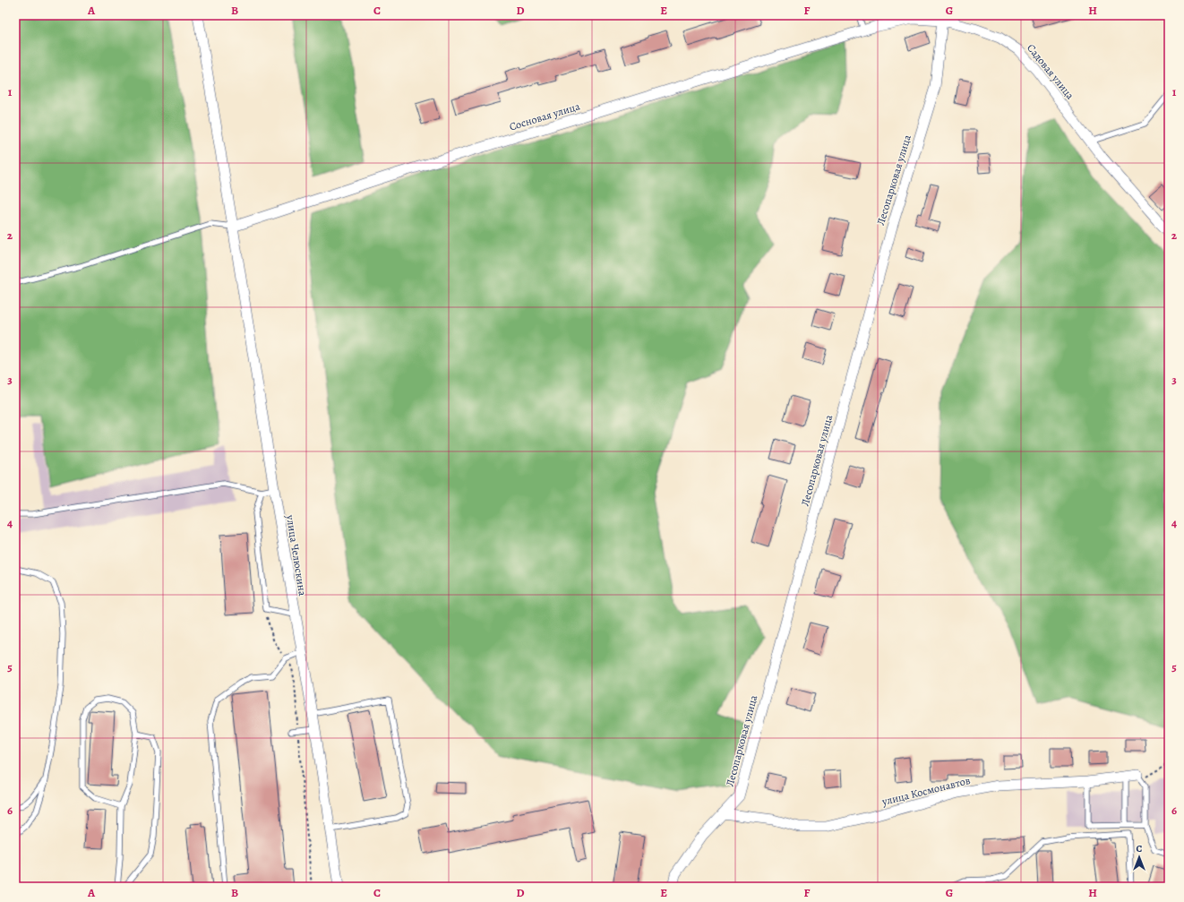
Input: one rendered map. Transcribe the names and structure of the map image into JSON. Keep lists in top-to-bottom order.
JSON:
{
  "streets": {
    "street": [
      "Садовая улица",
      "Сосновая улица",
      "Лесопарковая улица",
      "улица Челюскина",
      "улица Космонавтов"
    ]
  },
  "crossings": [
    ["Садовая улица", "Сосновая улица"],
    ["Садовая улица", "Лесопарковая улица"],
    ["Сосновая улица", "улица Челюскина"],
    ["Лесопарковая улица", "улица Космонавтов"]
  ],
  "north": "top",
  "grid": {
    "columns": [
      "A",
      "B",
      "C",
      "D",
      "E",
      "F",
      "G",
      "H"
    ],
    "rows": [
      "1",
      "2",
      "3",
      "4",
      "5",
      "6"
    ]
  }
}
